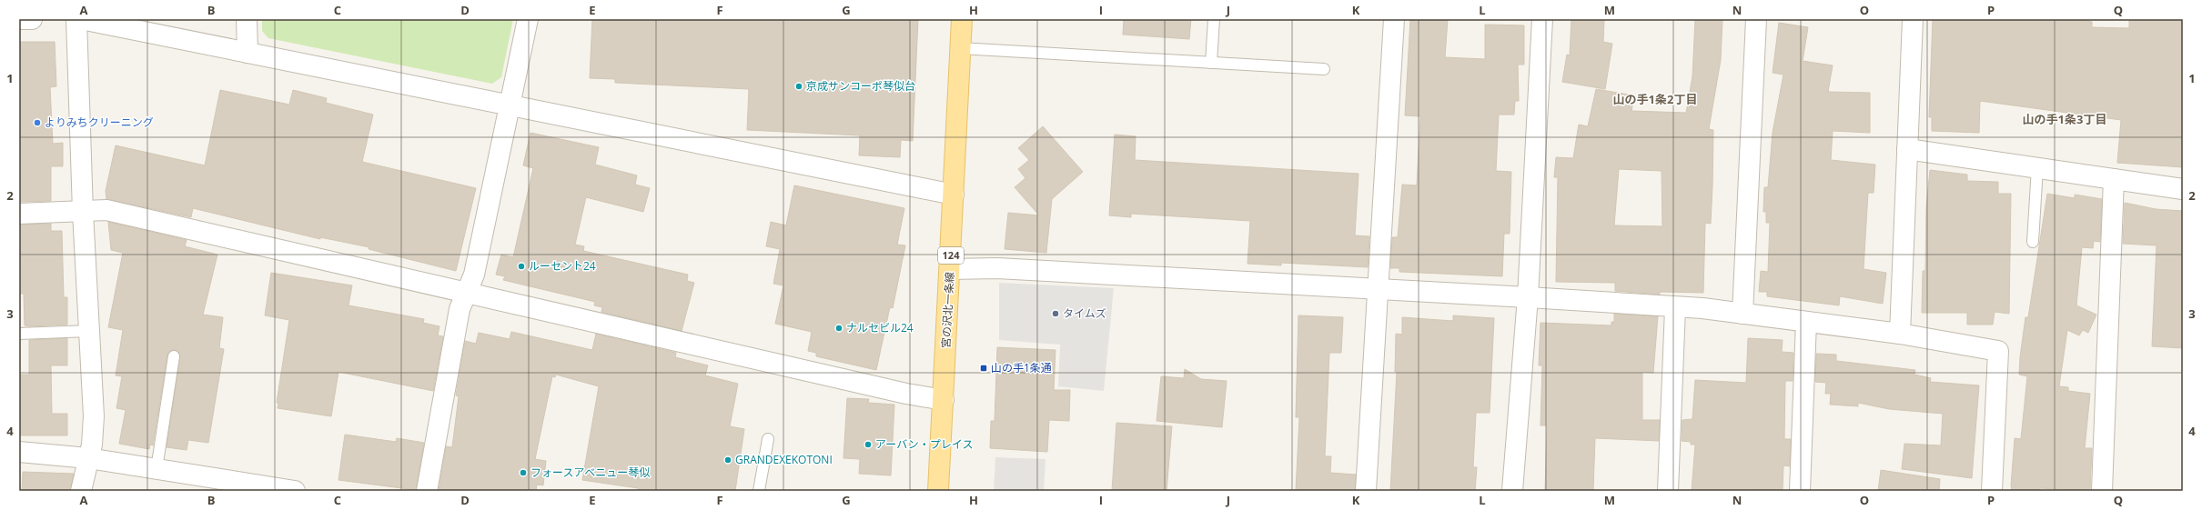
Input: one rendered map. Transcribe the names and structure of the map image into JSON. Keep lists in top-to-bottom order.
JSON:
{
  "streets": {
    "main road": ["124", "宮の沢北一条線"]
  },
  "districts": ["山の手1条2丁目", "山の手1条3丁目"],
  "places": {
    "other": [
      "京成サンコーポ琴似台",
      "よりみちクリーニング",
      "ルーセント24",
      "タイムズ",
      "ナルセビル24",
      "アーバン・プレイス",
      "GRANDEXEKOTONI",
      "フォースアベニュー琴似"
    ],
    "transit": ["山の手1条通"]
  },
  "grid": {
    "columns": [
      "A",
      "B",
      "C",
      "D",
      "E",
      "F",
      "G",
      "H",
      "I",
      "J",
      "K",
      "L",
      "M",
      "N",
      "O",
      "P",
      "Q"
    ],
    "rows": [
      "1",
      "2",
      "3",
      "4"
    ]
  }
}
